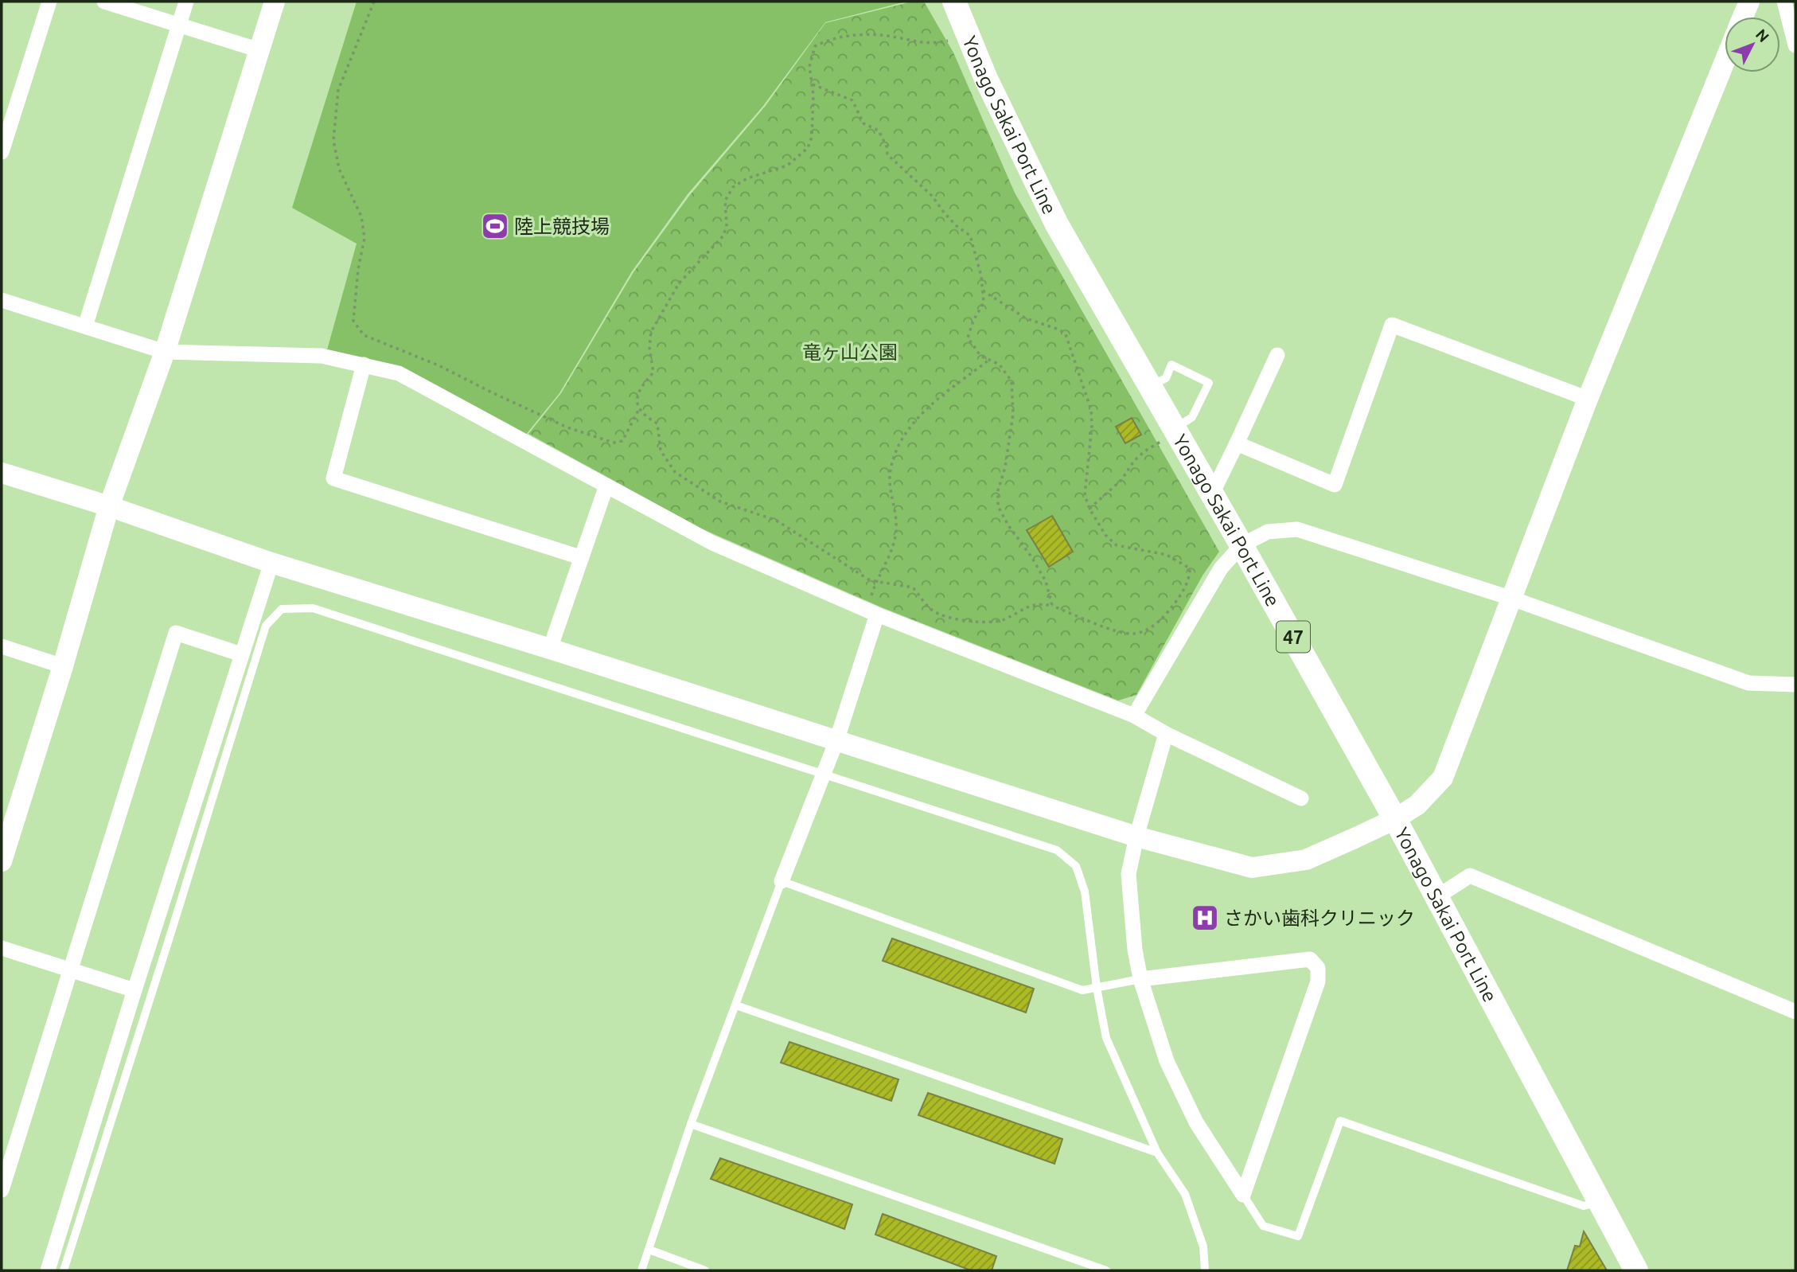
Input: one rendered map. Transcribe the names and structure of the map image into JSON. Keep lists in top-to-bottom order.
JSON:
{
  "streets": {
    "main road": ["Yonago Sakai Port Line", "47"]
  },
  "parks": ["竜ヶ山公園"],
  "places": {
    "sports": ["陸上競技場"],
    "hospital": ["さかい歯科クリニック"]
  },
  "north": "top right"
}
